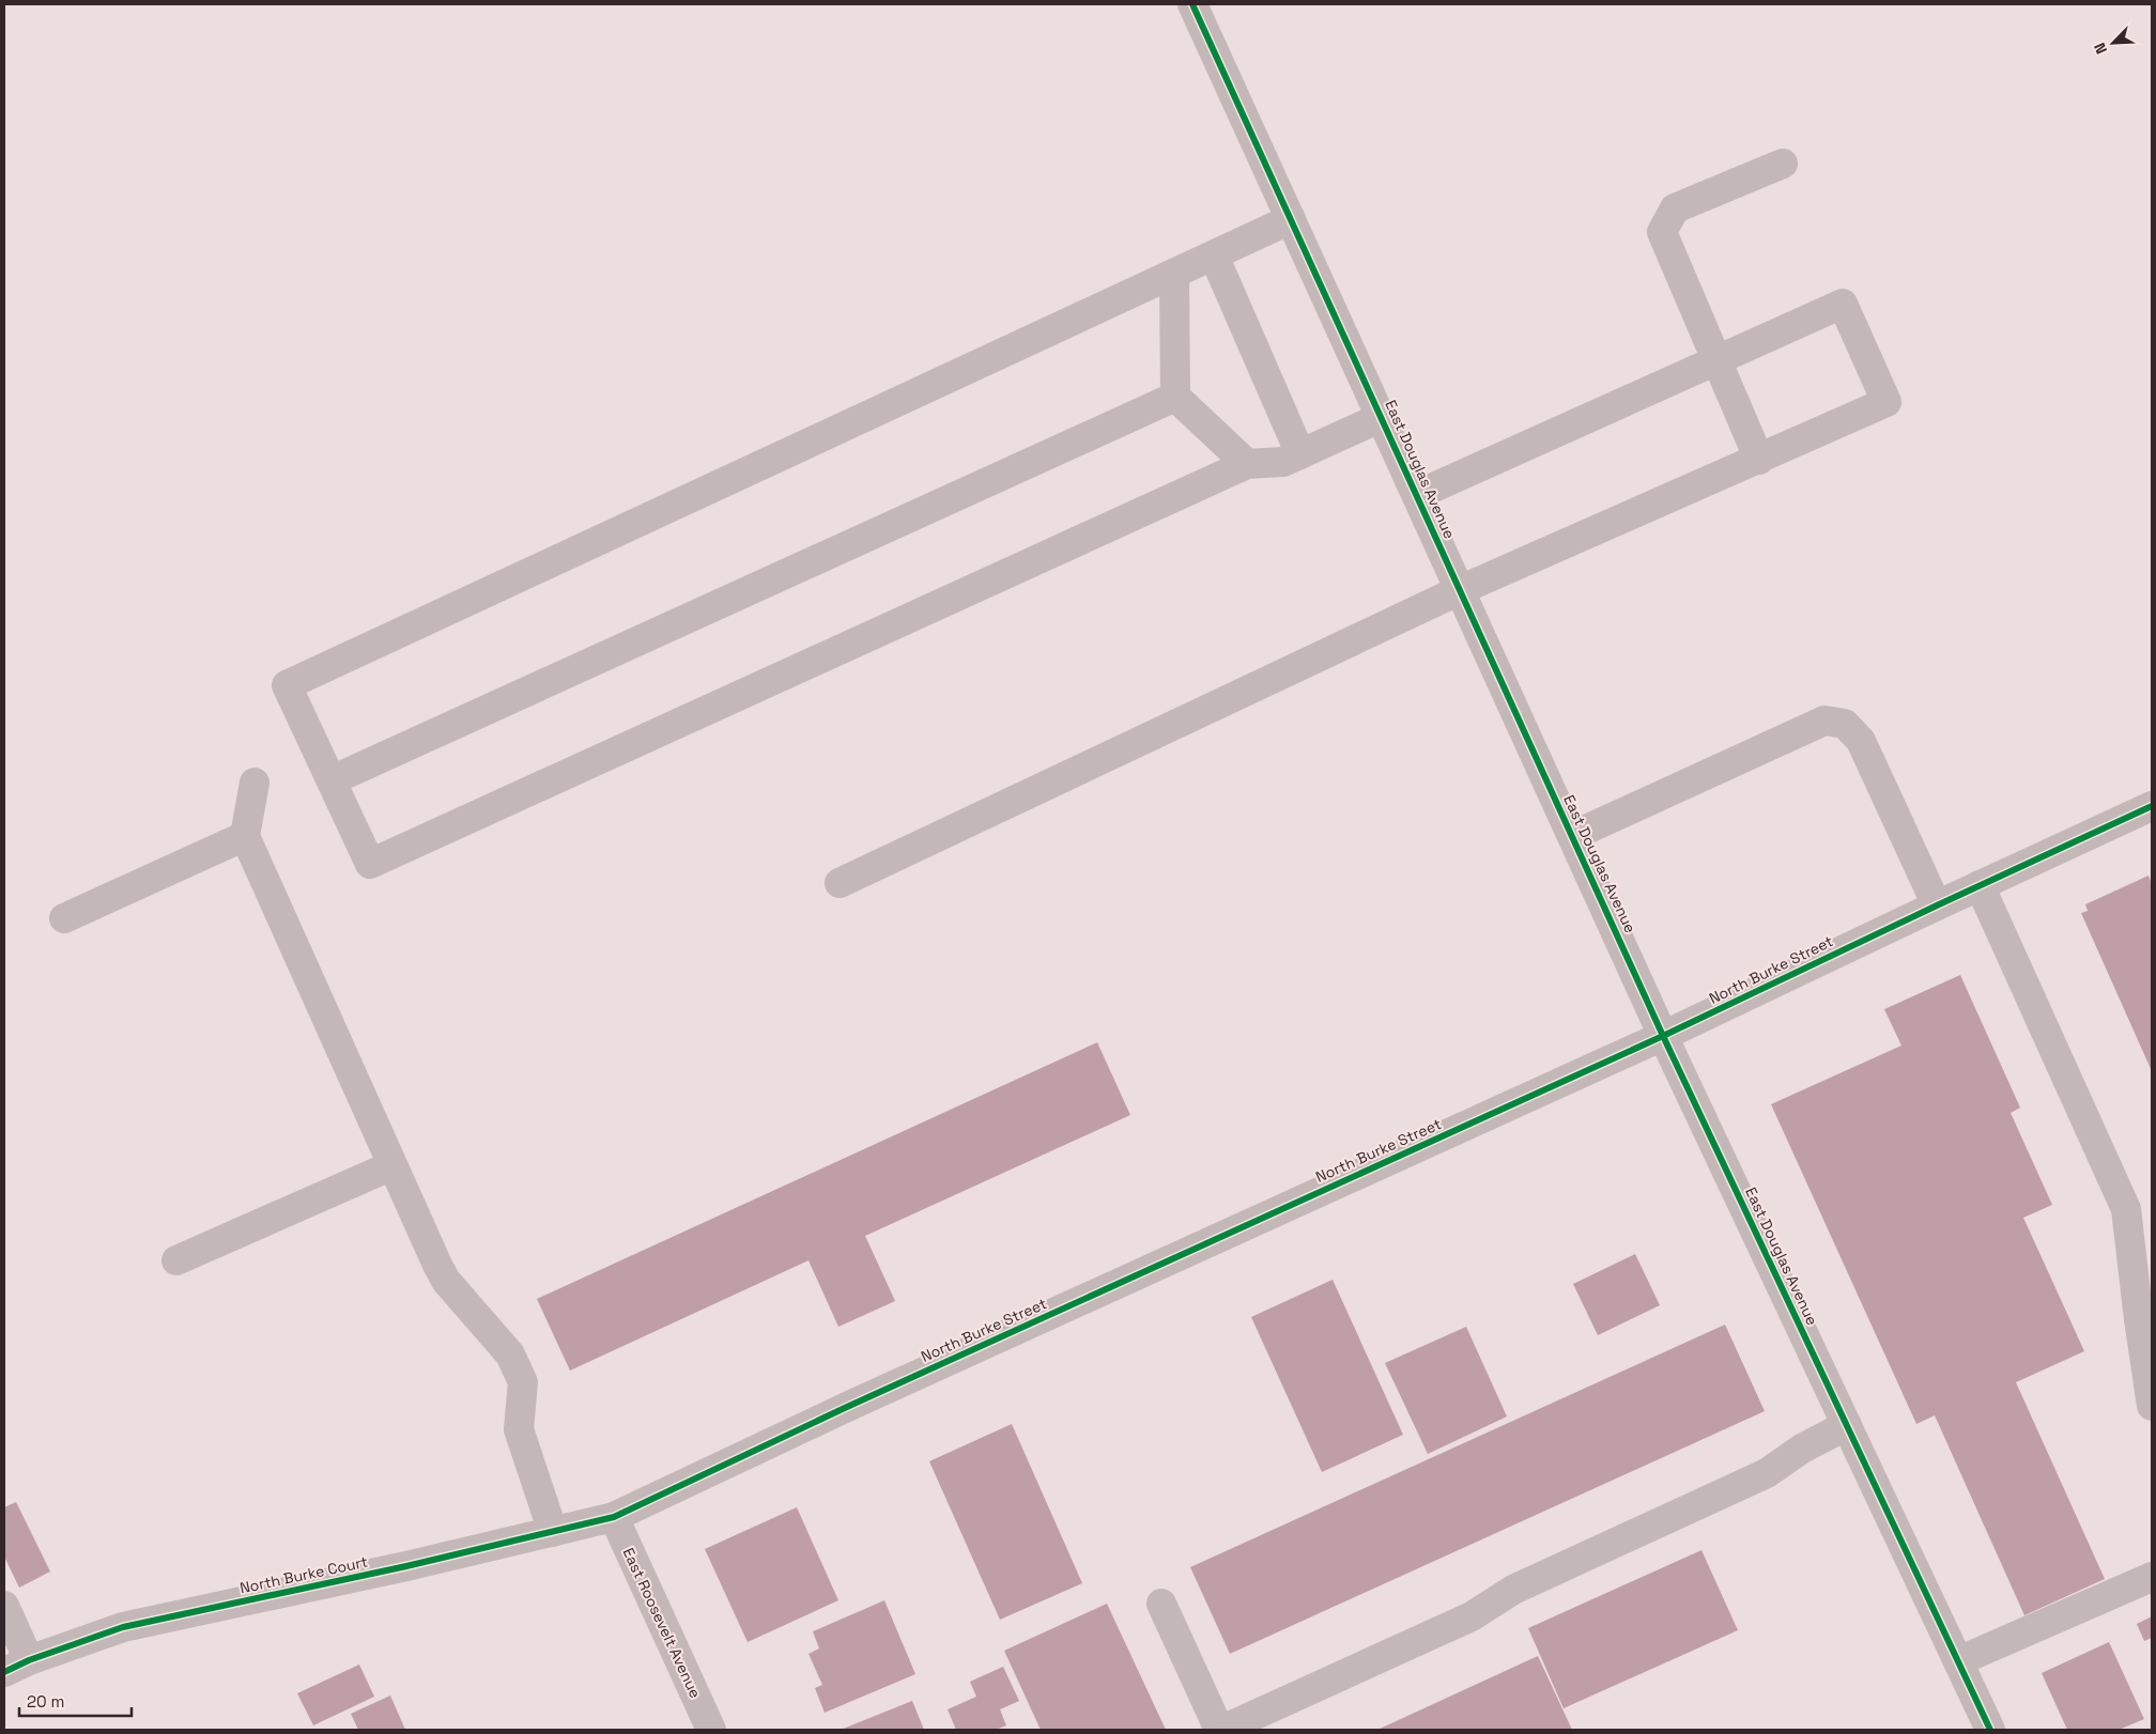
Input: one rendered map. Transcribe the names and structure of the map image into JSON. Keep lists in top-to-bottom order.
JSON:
{
  "streets": {
    "street": [
      "East Douglas Avenue",
      "North Burke Street",
      "North Burke Court",
      "East Roosevelt Avenue"
    ]
  },
  "crossings": [
    ["East Douglas Avenue", "North Burke Street"],
    ["North Burke Street", "North Burke Court"],
    ["North Burke Street", "East Roosevelt Avenue"],
    ["North Burke Court", "East Roosevelt Avenue"]
  ],
  "scale_bar": "20 m",
  "north": "bottom left"
}
